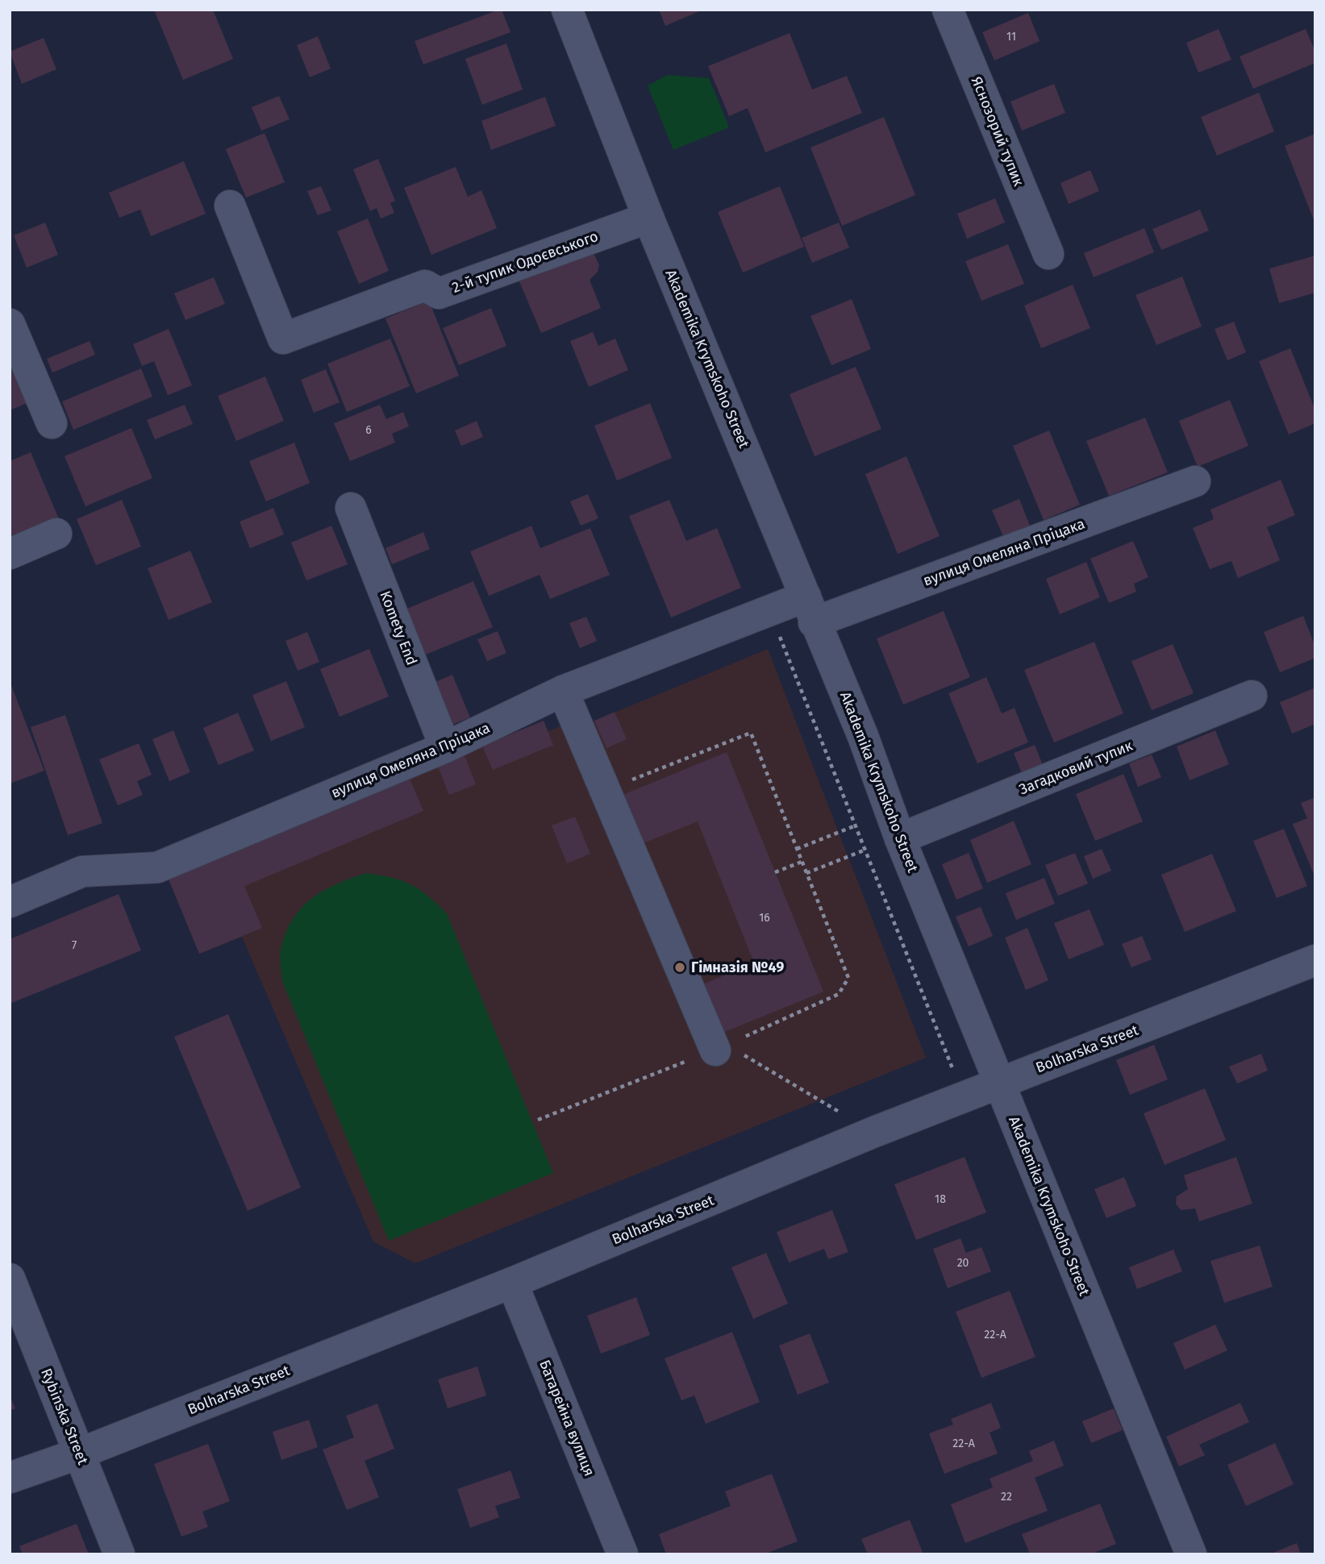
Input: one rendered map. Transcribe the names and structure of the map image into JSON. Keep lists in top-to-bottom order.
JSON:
{
  "streets": {
    "street": [
      "Яснозорий тупик",
      "2-й тупик Одоєвського",
      "Akademika Krymskoho Street",
      "вулиця Омеляна Пріцака",
      "Komety End",
      "Загадковий тупик",
      "Bolharska Street",
      "Rybinska Street",
      "Батарейна вулиця"
    ]
  },
  "crossings": [
    ["2-й тупик Одоєвського", "Akademika Krymskoho Street"],
    ["Akademika Krymskoho Street", "вулиця Омеляна Пріцака"],
    ["Akademika Krymskoho Street", "Загадковий тупик"],
    ["Akademika Krymskoho Street", "Bolharska Street"],
    ["вулиця Омеляна Пріцака", "Komety End"],
    ["Bolharska Street", "Rybinska Street"],
    ["Bolharska Street", "Батарейна вулиця"]
  ],
  "places": ["Гімназія №49"],
  "house_numbers": [
    "11",
    "6",
    "16",
    "7",
    "18",
    "20",
    "22-А",
    "22-А",
    "22"
  ]
}
